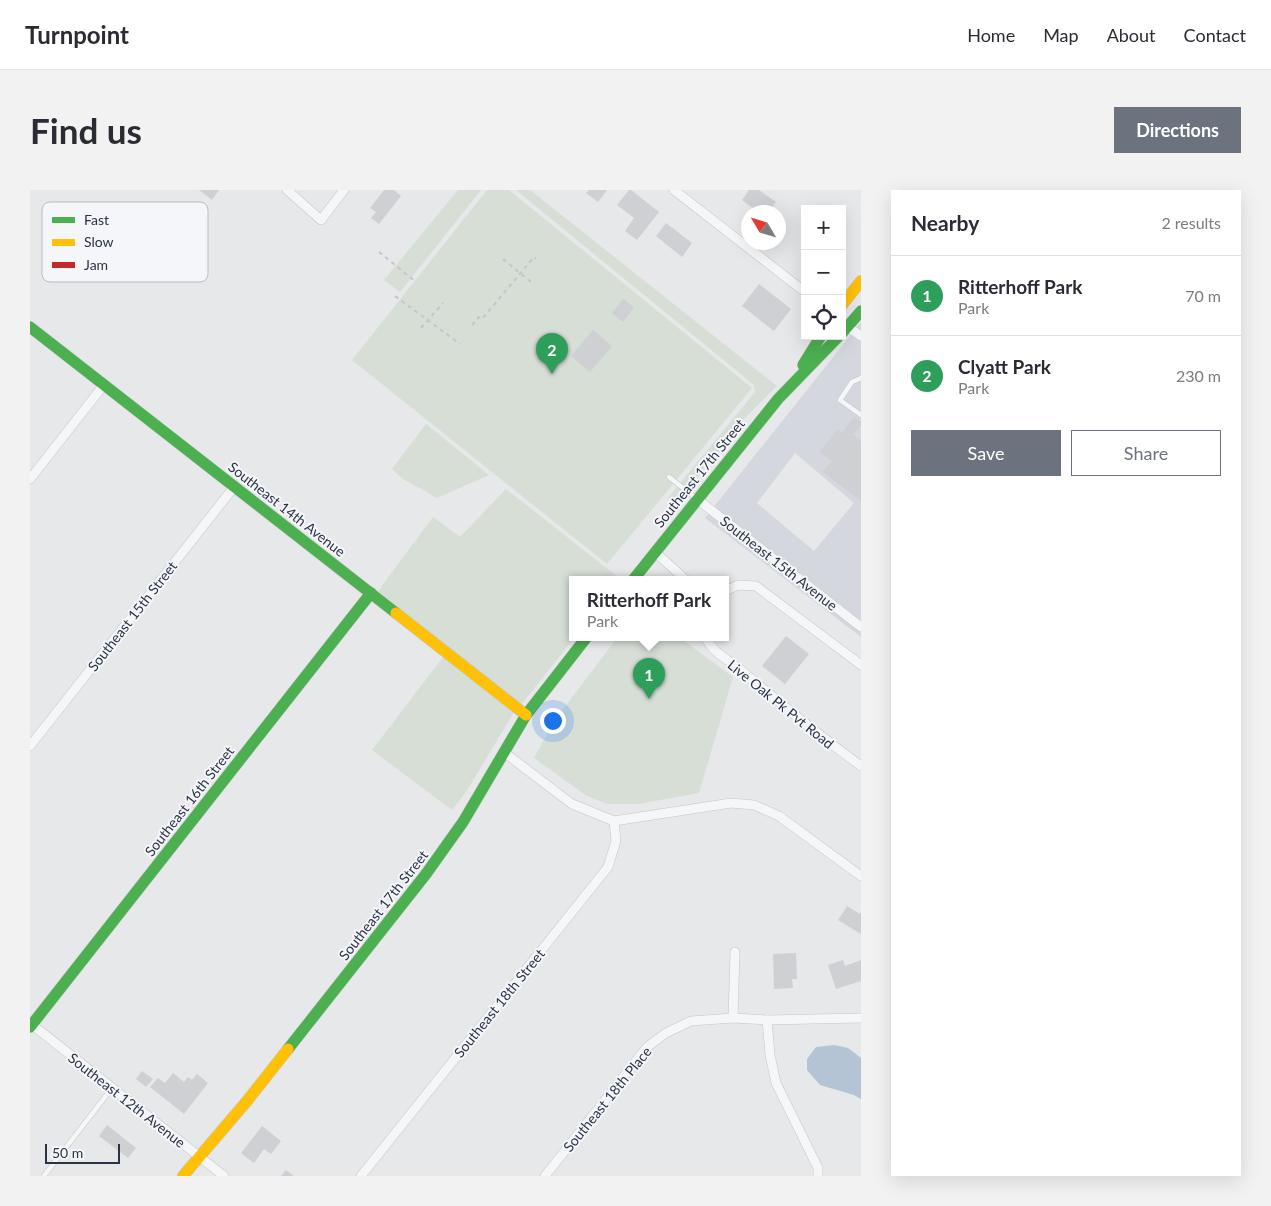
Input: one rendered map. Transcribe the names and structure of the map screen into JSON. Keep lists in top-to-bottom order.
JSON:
{
  "streets": {
    "street": [
      "Southeast 17th Street",
      "Southeast 14th Avenue",
      "Southeast 15th Avenue",
      "Southeast 15th Street",
      "Live Oak Pk Pvt Road",
      "Southeast 16th Street",
      "Southeast 18th Street",
      "Southeast 18th Place",
      "Southeast 12th Avenue"
    ]
  },
  "crossings": [
    ["Southeast 17th Street", "Southeast 14th Avenue"],
    ["Southeast 17th Street", "Southeast 15th Avenue"],
    ["Southeast 17th Street", "Southeast 12th Avenue"],
    ["Southeast 14th Avenue", "Southeast 15th Street"],
    ["Southeast 14th Avenue", "Southeast 16th Street"],
    ["Southeast 16th Street", "Southeast 12th Avenue"]
  ],
  "legend": ["Fast", "Slow", "Jam"],
  "scale_bar": "50 m",
  "north": "top left",
  "page": {
    "header": "Turnpoint",
    "nav": [
      "Home",
      "Map",
      "About",
      "Contact"
    ],
    "buttons": [
      "Directions",
      ["Save", "Share"]
    ],
    "title": "Find us",
    "heading": ["Nearby", "2 results"],
    "map_buttons": ["+", "−"],
    "list": [
      {
        "mark": "1",
        "name": "Ritterhoff Park",
        "note": "Park",
        "value": "70 m"
      },
      {
        "mark": "2",
        "name": "Clyatt Park",
        "note": "Park",
        "value": "230 m"
      }
    ],
    "pins": ["2", "1"],
    "popup": ["Ritterhoff Park", "Park"],
    "scale": "50 m"
  }
}
